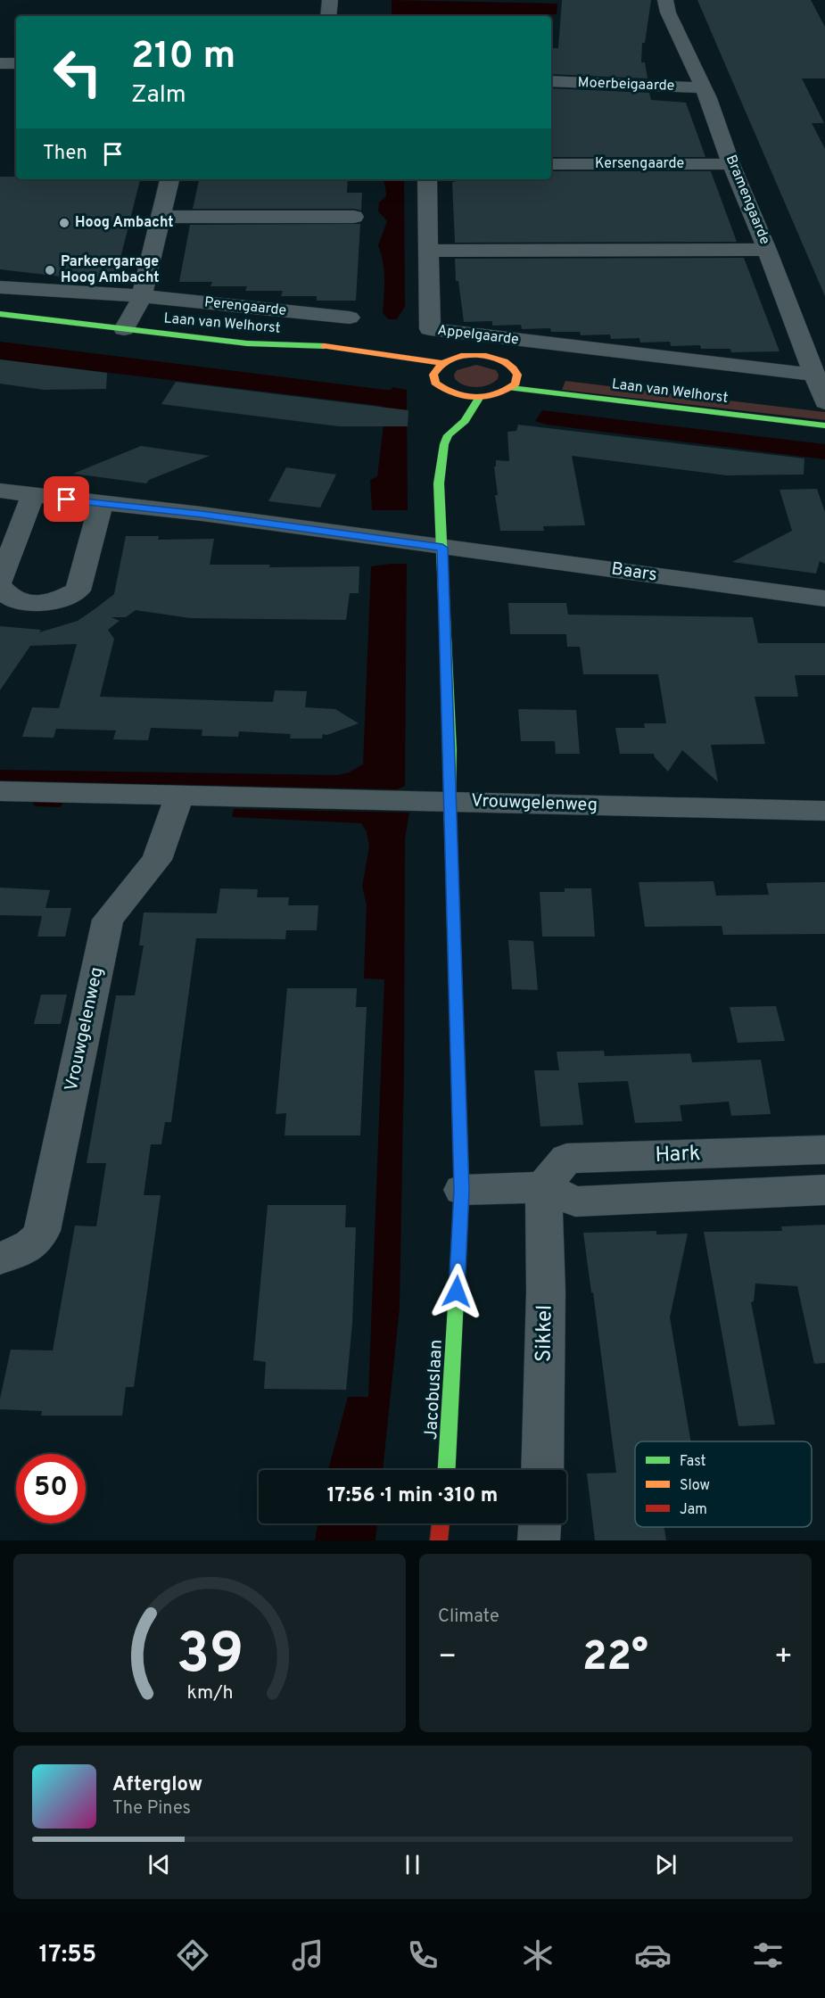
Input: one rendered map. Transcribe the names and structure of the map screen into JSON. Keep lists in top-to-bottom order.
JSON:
{
  "streets": {
    "main road": ["Laan van Welhorst", "Jacobuslaan"],
    "street": [
      "Moerbeigaarde",
      "Kersengaarde",
      "Bramengaarde",
      "Perengaarde",
      "Appelgaarde",
      "Baars",
      "Vrouwgelenweg",
      "Hark",
      "Sikkel"
    ]
  },
  "crossings": [
    ["Moerbeigaarde", "Bramengaarde"],
    ["Kersengaarde", "Bramengaarde"],
    ["Bramengaarde", "Appelgaarde"],
    ["Baars", "Jacobuslaan"],
    ["Vrouwgelenweg", "Jacobuslaan"],
    ["Hark", "Sikkel"]
  ],
  "places": ["Hoog Ambacht", "Parkeergarage Hoog Ambacht"],
  "legend": ["Fast", "Slow", "Jam"],
  "page": {
    "turn": ["210 m", "Zalm"],
    "then": "Then",
    "limit": "50",
    "trip": "17:56 · 1 min · 310 m",
    "tile": "Climate",
    "heat": ["−", "22°", "+"],
    "song": ["Afterglow", "The Pines"],
    "tabs": "17:55",
    "gauge": ["39", "km/h"]
  }
}
